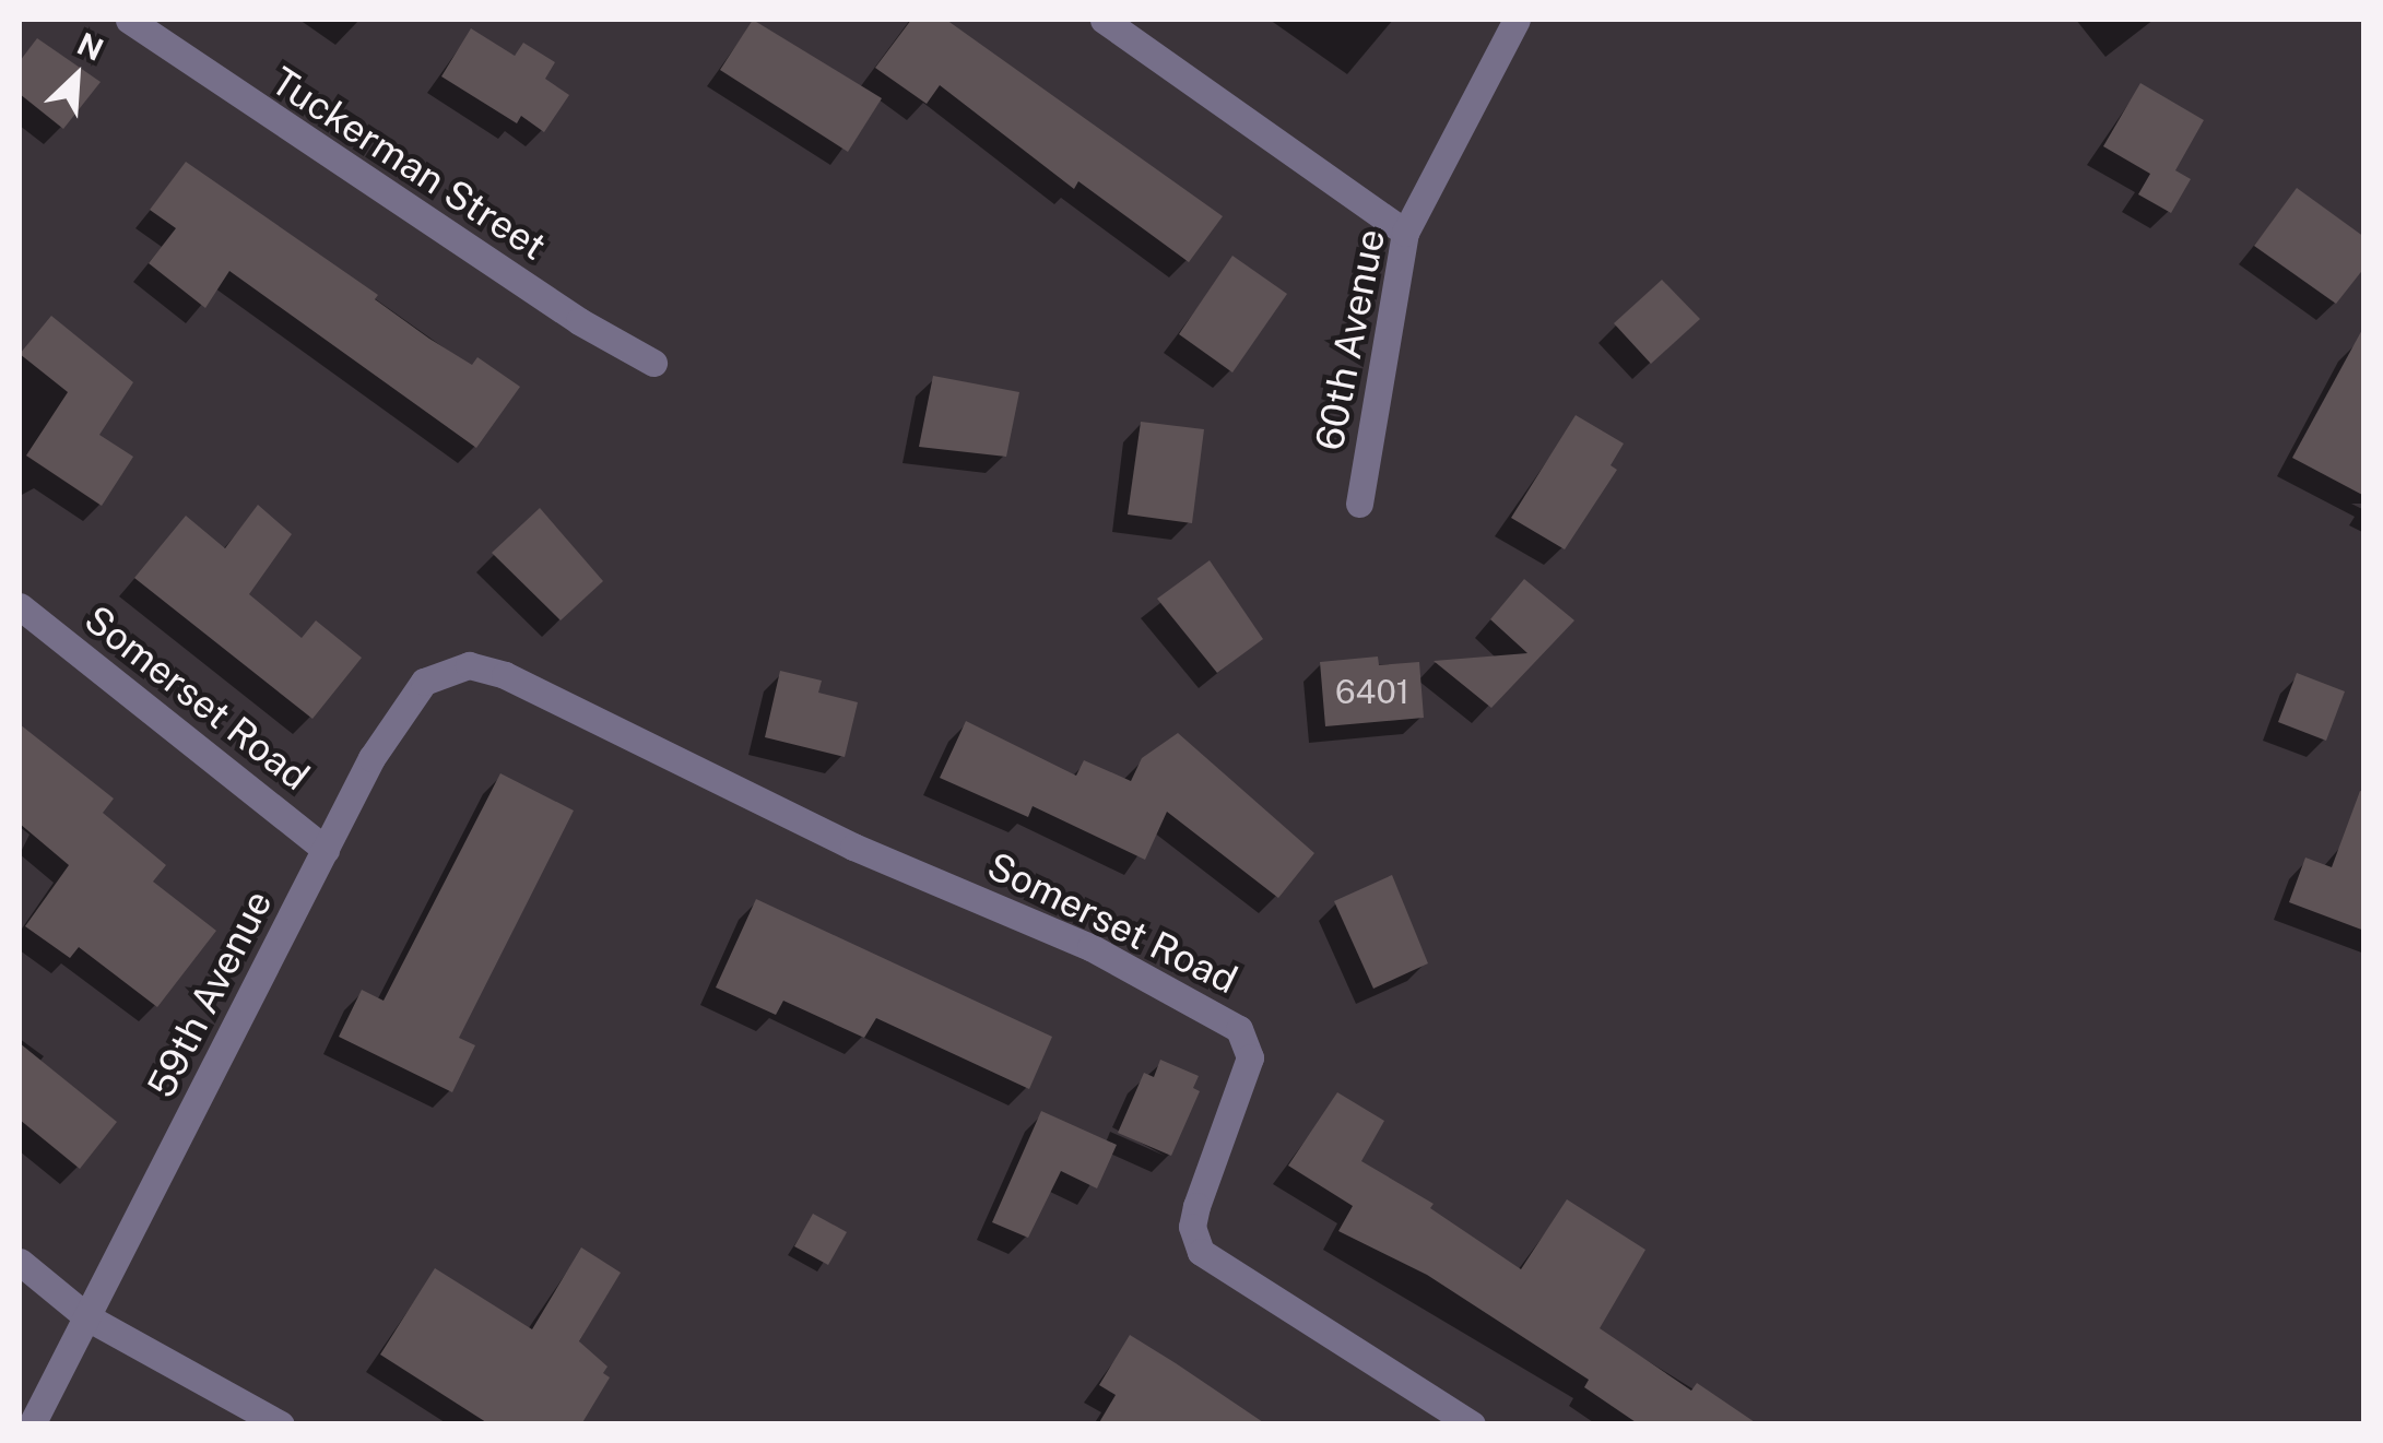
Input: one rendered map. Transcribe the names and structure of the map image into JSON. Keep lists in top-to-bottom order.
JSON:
{
  "streets": {
    "street": [
      "Tuckerman Street",
      "60th Avenue",
      "Somerset Road",
      "59th Avenue"
    ]
  },
  "crossings": [
    ["Somerset Road", "59th Avenue"]
  ],
  "house_numbers": ["6401"],
  "north": "top right"
}
